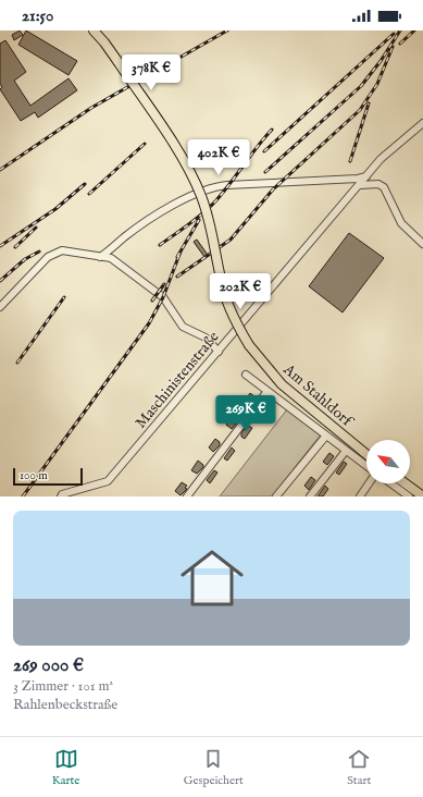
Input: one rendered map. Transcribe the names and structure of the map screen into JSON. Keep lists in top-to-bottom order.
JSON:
{
  "streets": {
    "main road": ["Am Stahldorf"],
    "street": ["Maschinistenstraße"]
  },
  "scale_bar": "100 m",
  "north": "top left",
  "page": {
    "status": "21:50",
    "price": [
      "378K €",
      "402K €",
      "202K €",
      "269K €"
    ],
    "scale": "100 m",
    "list": [
      {
        "name": "269 000 €",
        "note": "3 Zimmer · 101 m² · Rahlenbeckstraße"
      }
    ],
    "tabs": ["Karte", "Gespeichert", "Start"]
  }
}
